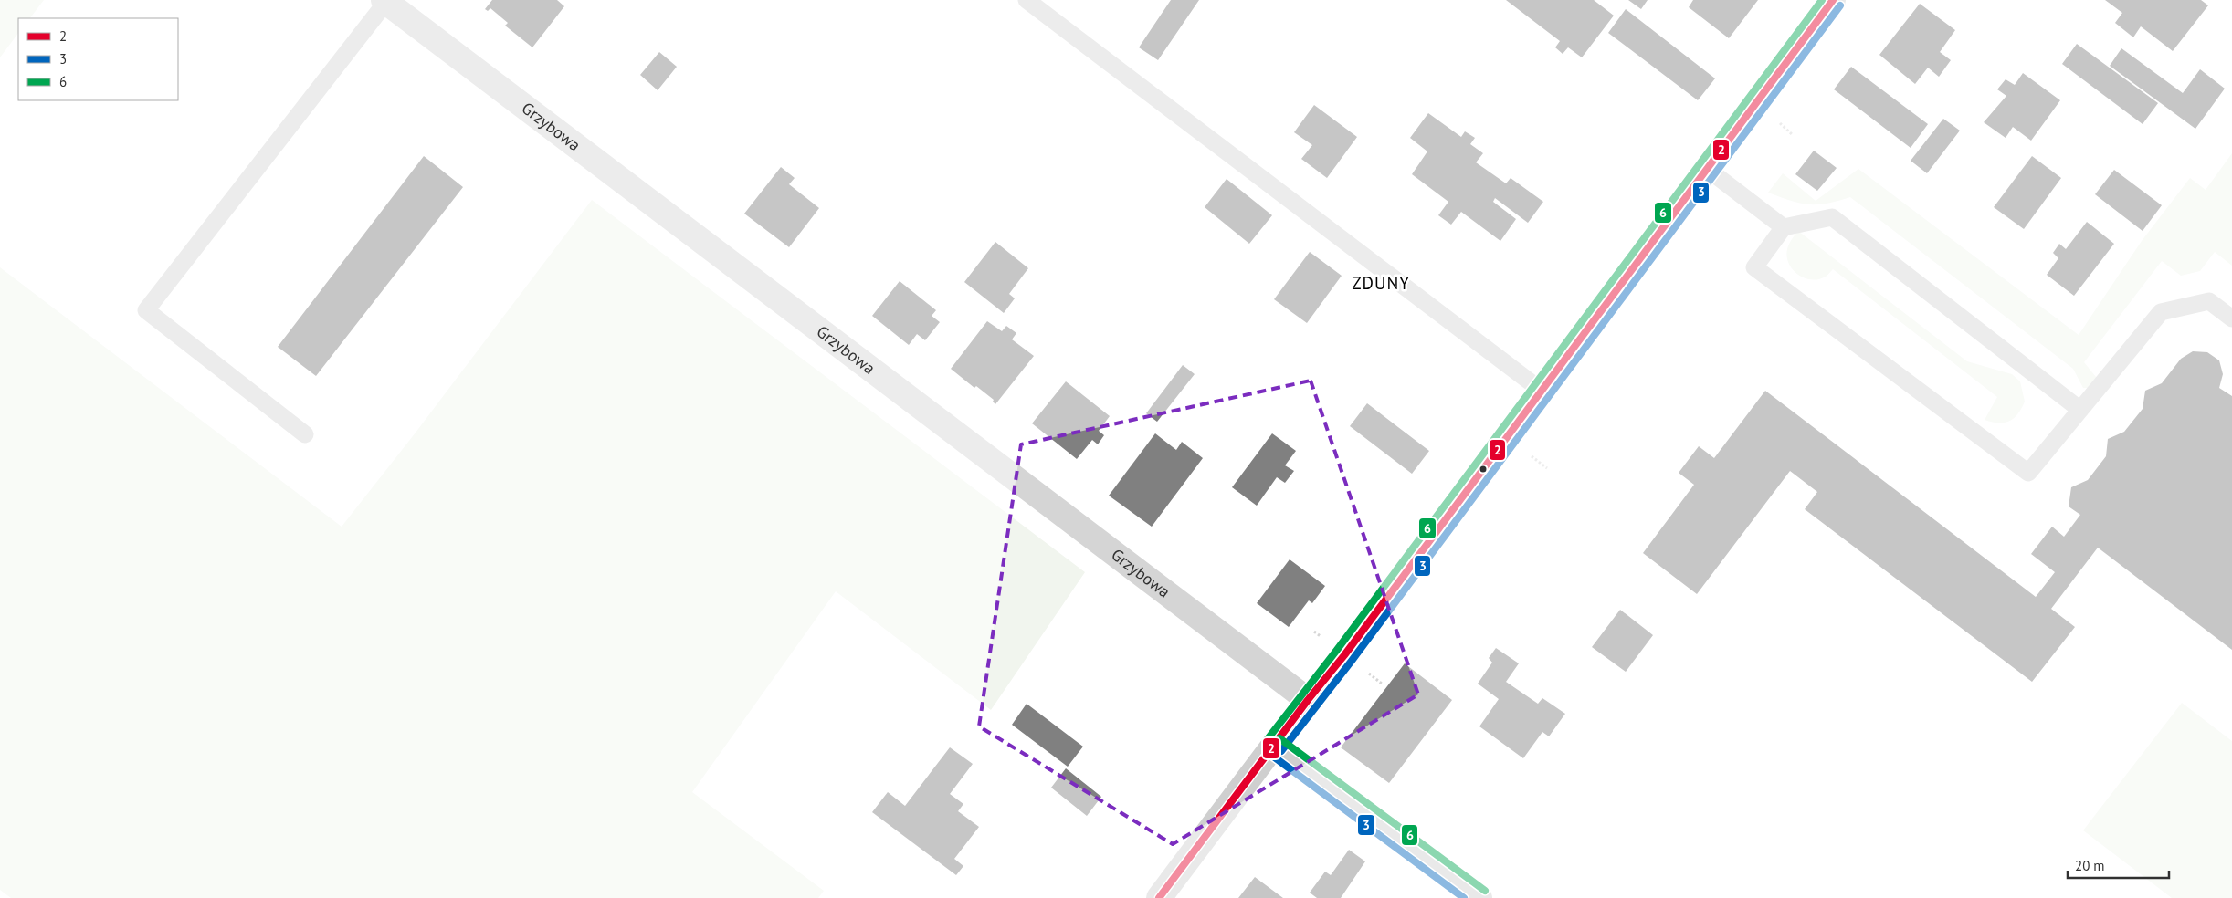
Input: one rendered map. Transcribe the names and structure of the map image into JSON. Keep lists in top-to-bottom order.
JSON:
{
  "streets": {
    "street": ["Grzybowa"]
  },
  "districts": ["ZDUNY"],
  "lines": ["transit line 2", "transit line 6", "transit line 3"],
  "legend": ["2", "3", "6"],
  "scale_bar": "20 m"
}
